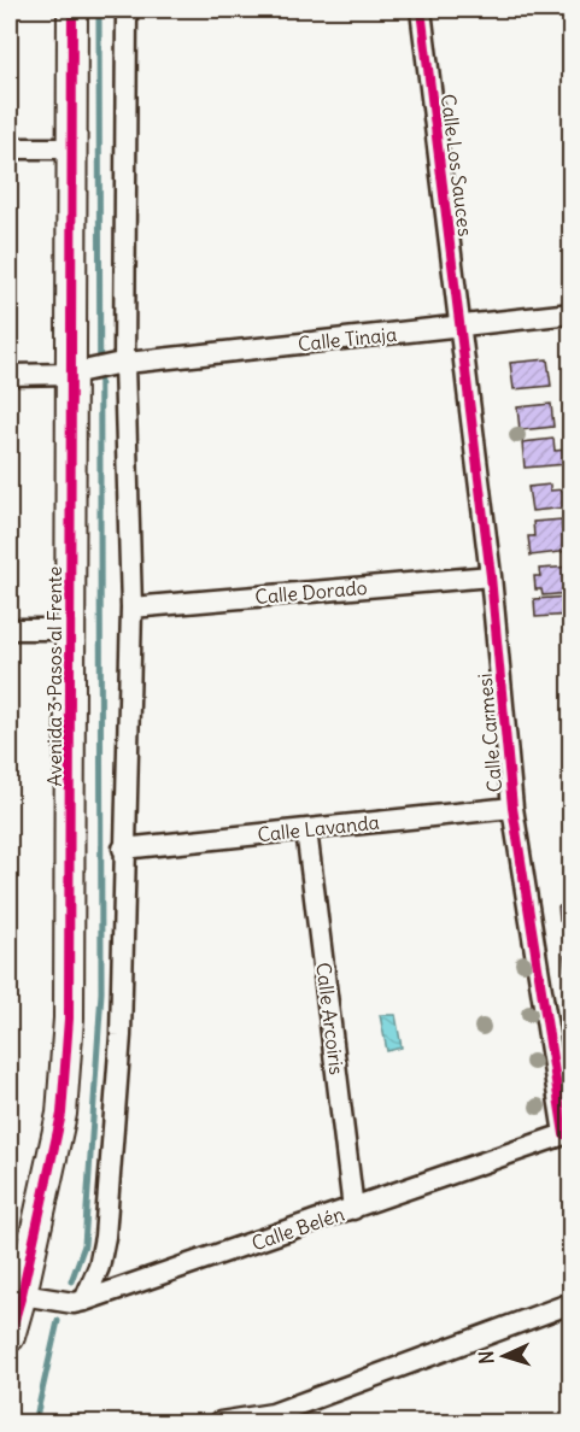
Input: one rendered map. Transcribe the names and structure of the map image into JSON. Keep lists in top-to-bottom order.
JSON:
{
  "streets": {
    "street": [
      "Calle Los Sauces",
      "Calle Tinaja",
      "Calle Dorado",
      "Avenida 3 Pasos al Frente",
      "Calle Carmesi",
      "Calle Lavanda",
      "Calle Arcoiris",
      "Calle Belén"
    ]
  },
  "crossings": [
    ["Calle Los Sauces", "Calle Tinaja"],
    ["Calle Los Sauces", "Calle Carmesi"],
    ["Calle Tinaja", "Avenida 3 Pasos al Frente"],
    ["Calle Tinaja", "Calle Carmesi"],
    ["Calle Dorado", "Calle Carmesi"],
    ["Avenida 3 Pasos al Frente", "Calle Belén"],
    ["Calle Carmesi", "Calle Lavanda"],
    ["Calle Carmesi", "Calle Belén"],
    ["Calle Lavanda", "Calle Arcoiris"],
    ["Calle Arcoiris", "Calle Belén"]
  ],
  "north": "left"
}
